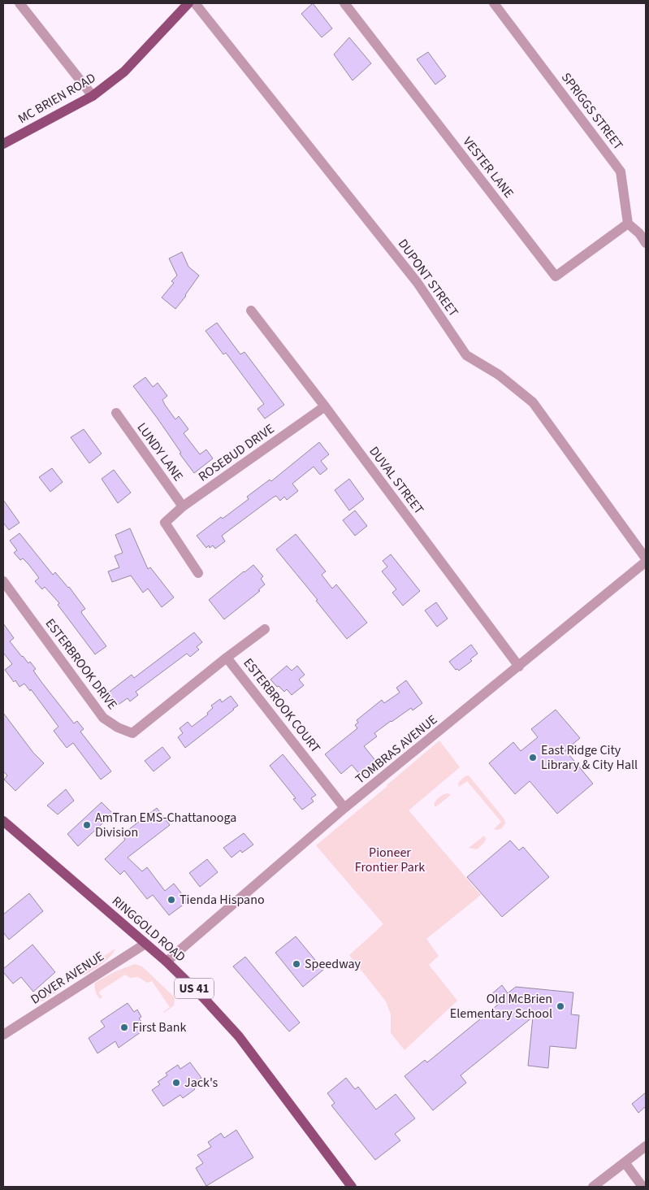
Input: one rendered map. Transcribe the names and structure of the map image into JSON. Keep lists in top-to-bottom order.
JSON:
{
  "streets": {
    "main road": ["MC BRIEN ROAD", "RINGGOLD ROAD", "US 41"],
    "street": [
      "SPRIGGS STREET",
      "VESTER LANE",
      "DUPONT STREET",
      "LUNDY LANE",
      "ROSEBUD DRIVE",
      "DUVAL STREET",
      "ESTERBROOK DRIVE",
      "ESTERBROOK COURT",
      "TOMBRAS AVENUE",
      "DOVER AVENUE"
    ]
  },
  "crossings": [
    ["SPRIGGS STREET", "VESTER LANE"],
    ["DUPONT STREET", "TOMBRAS AVENUE"],
    ["LUNDY LANE", "ROSEBUD DRIVE"],
    ["ROSEBUD DRIVE", "DUVAL STREET"],
    ["DUVAL STREET", "TOMBRAS AVENUE"],
    ["ESTERBROOK DRIVE", "ESTERBROOK COURT"],
    ["ESTERBROOK COURT", "TOMBRAS AVENUE"],
    ["TOMBRAS AVENUE", "RINGGOLD ROAD"],
    ["RINGGOLD ROAD", "DOVER AVENUE"]
  ],
  "parks": ["Pioneer Frontier Park"],
  "places": [
    "East Ridge City Library & City Hall",
    "AmTran EMS-Chattanooga Division",
    "Tienda Hispano",
    "Speedway",
    "Old McBrien Elementary School",
    "First Bank",
    "Jack's"
  ]
}
